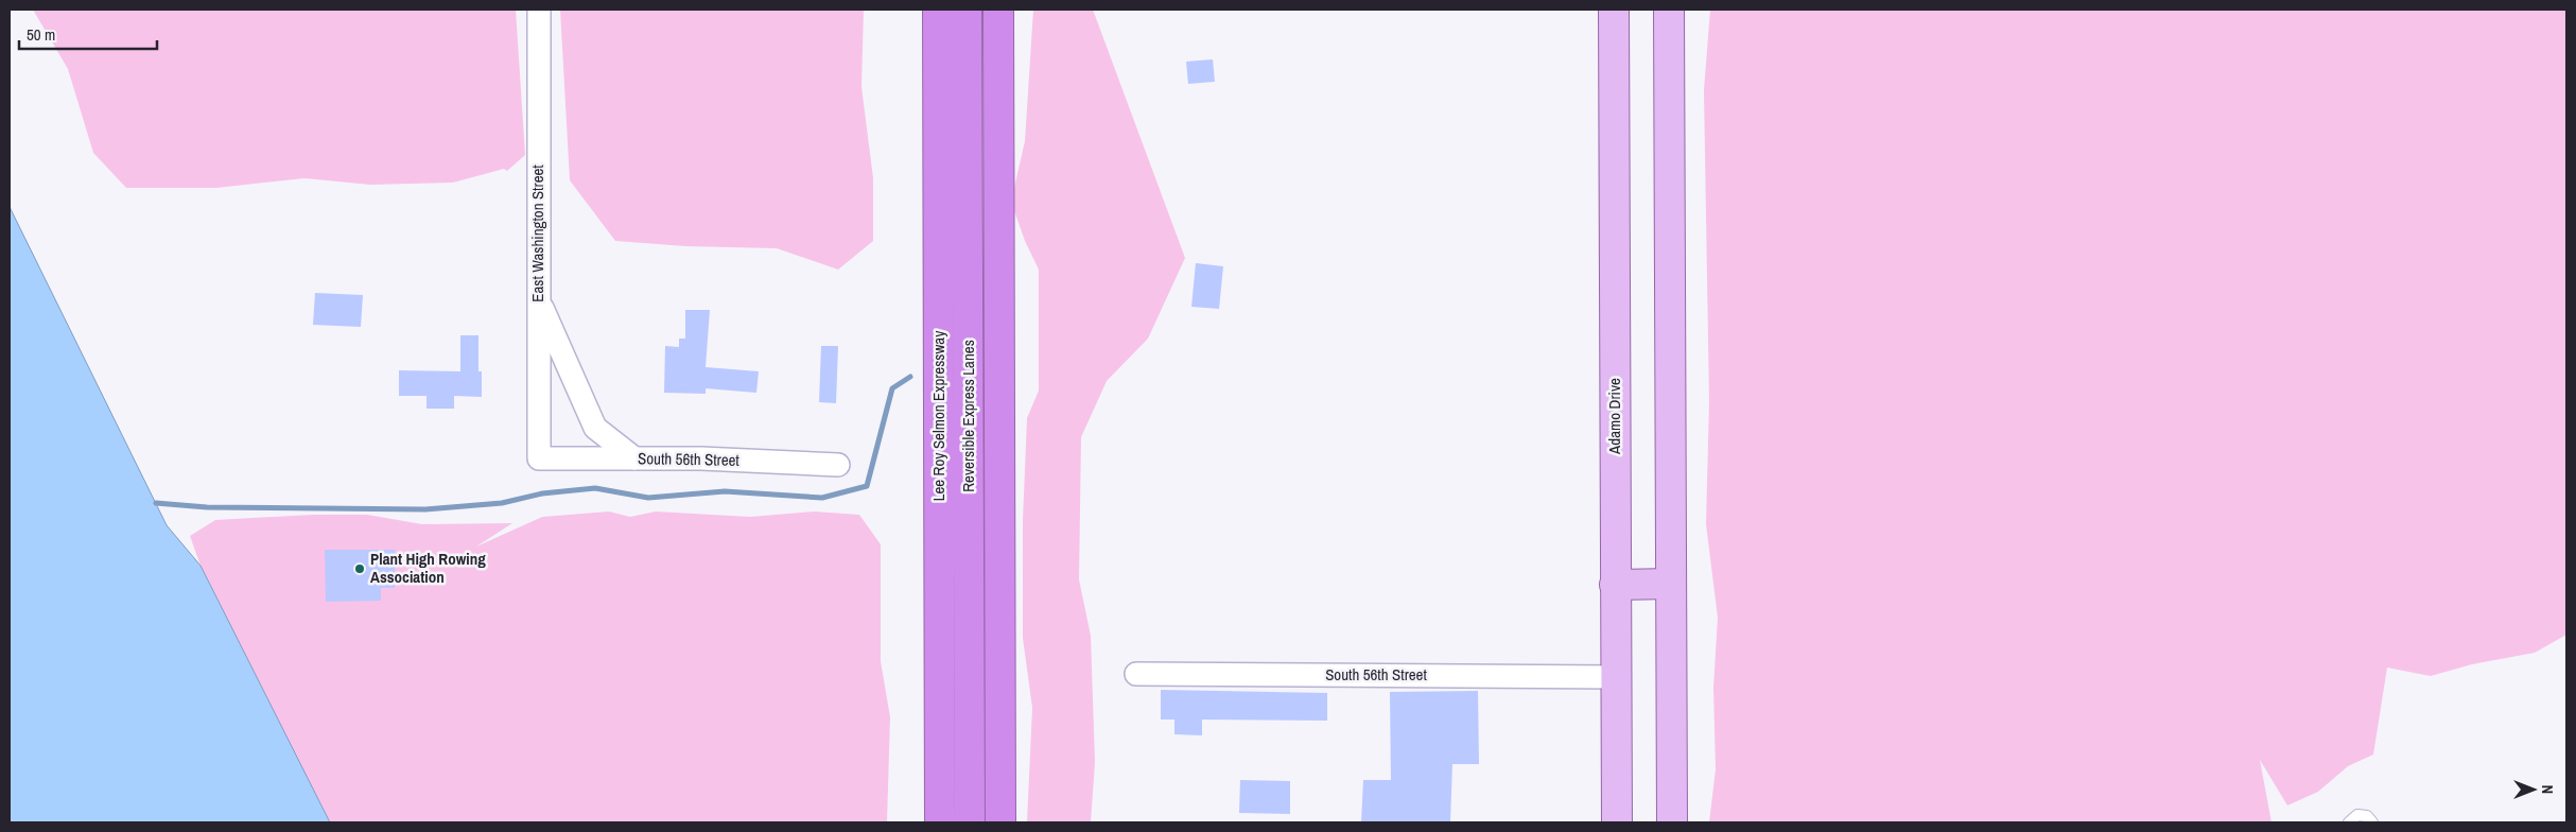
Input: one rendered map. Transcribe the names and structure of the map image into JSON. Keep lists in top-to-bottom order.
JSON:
{
  "streets": {
    "highway": ["Lee Roy Selmon Expressway", "Reversible Express Lanes"],
    "main road": ["Adamo Drive"],
    "street": ["East Washington Street", "South 56th Street"]
  },
  "crossings": [
    ["East Washington Street", "South 56th Street"],
    ["Adamo Drive", "South 56th Street"]
  ],
  "places": ["Plant High Rowing Association"],
  "scale_bar": "50 m",
  "north": "right"
}
